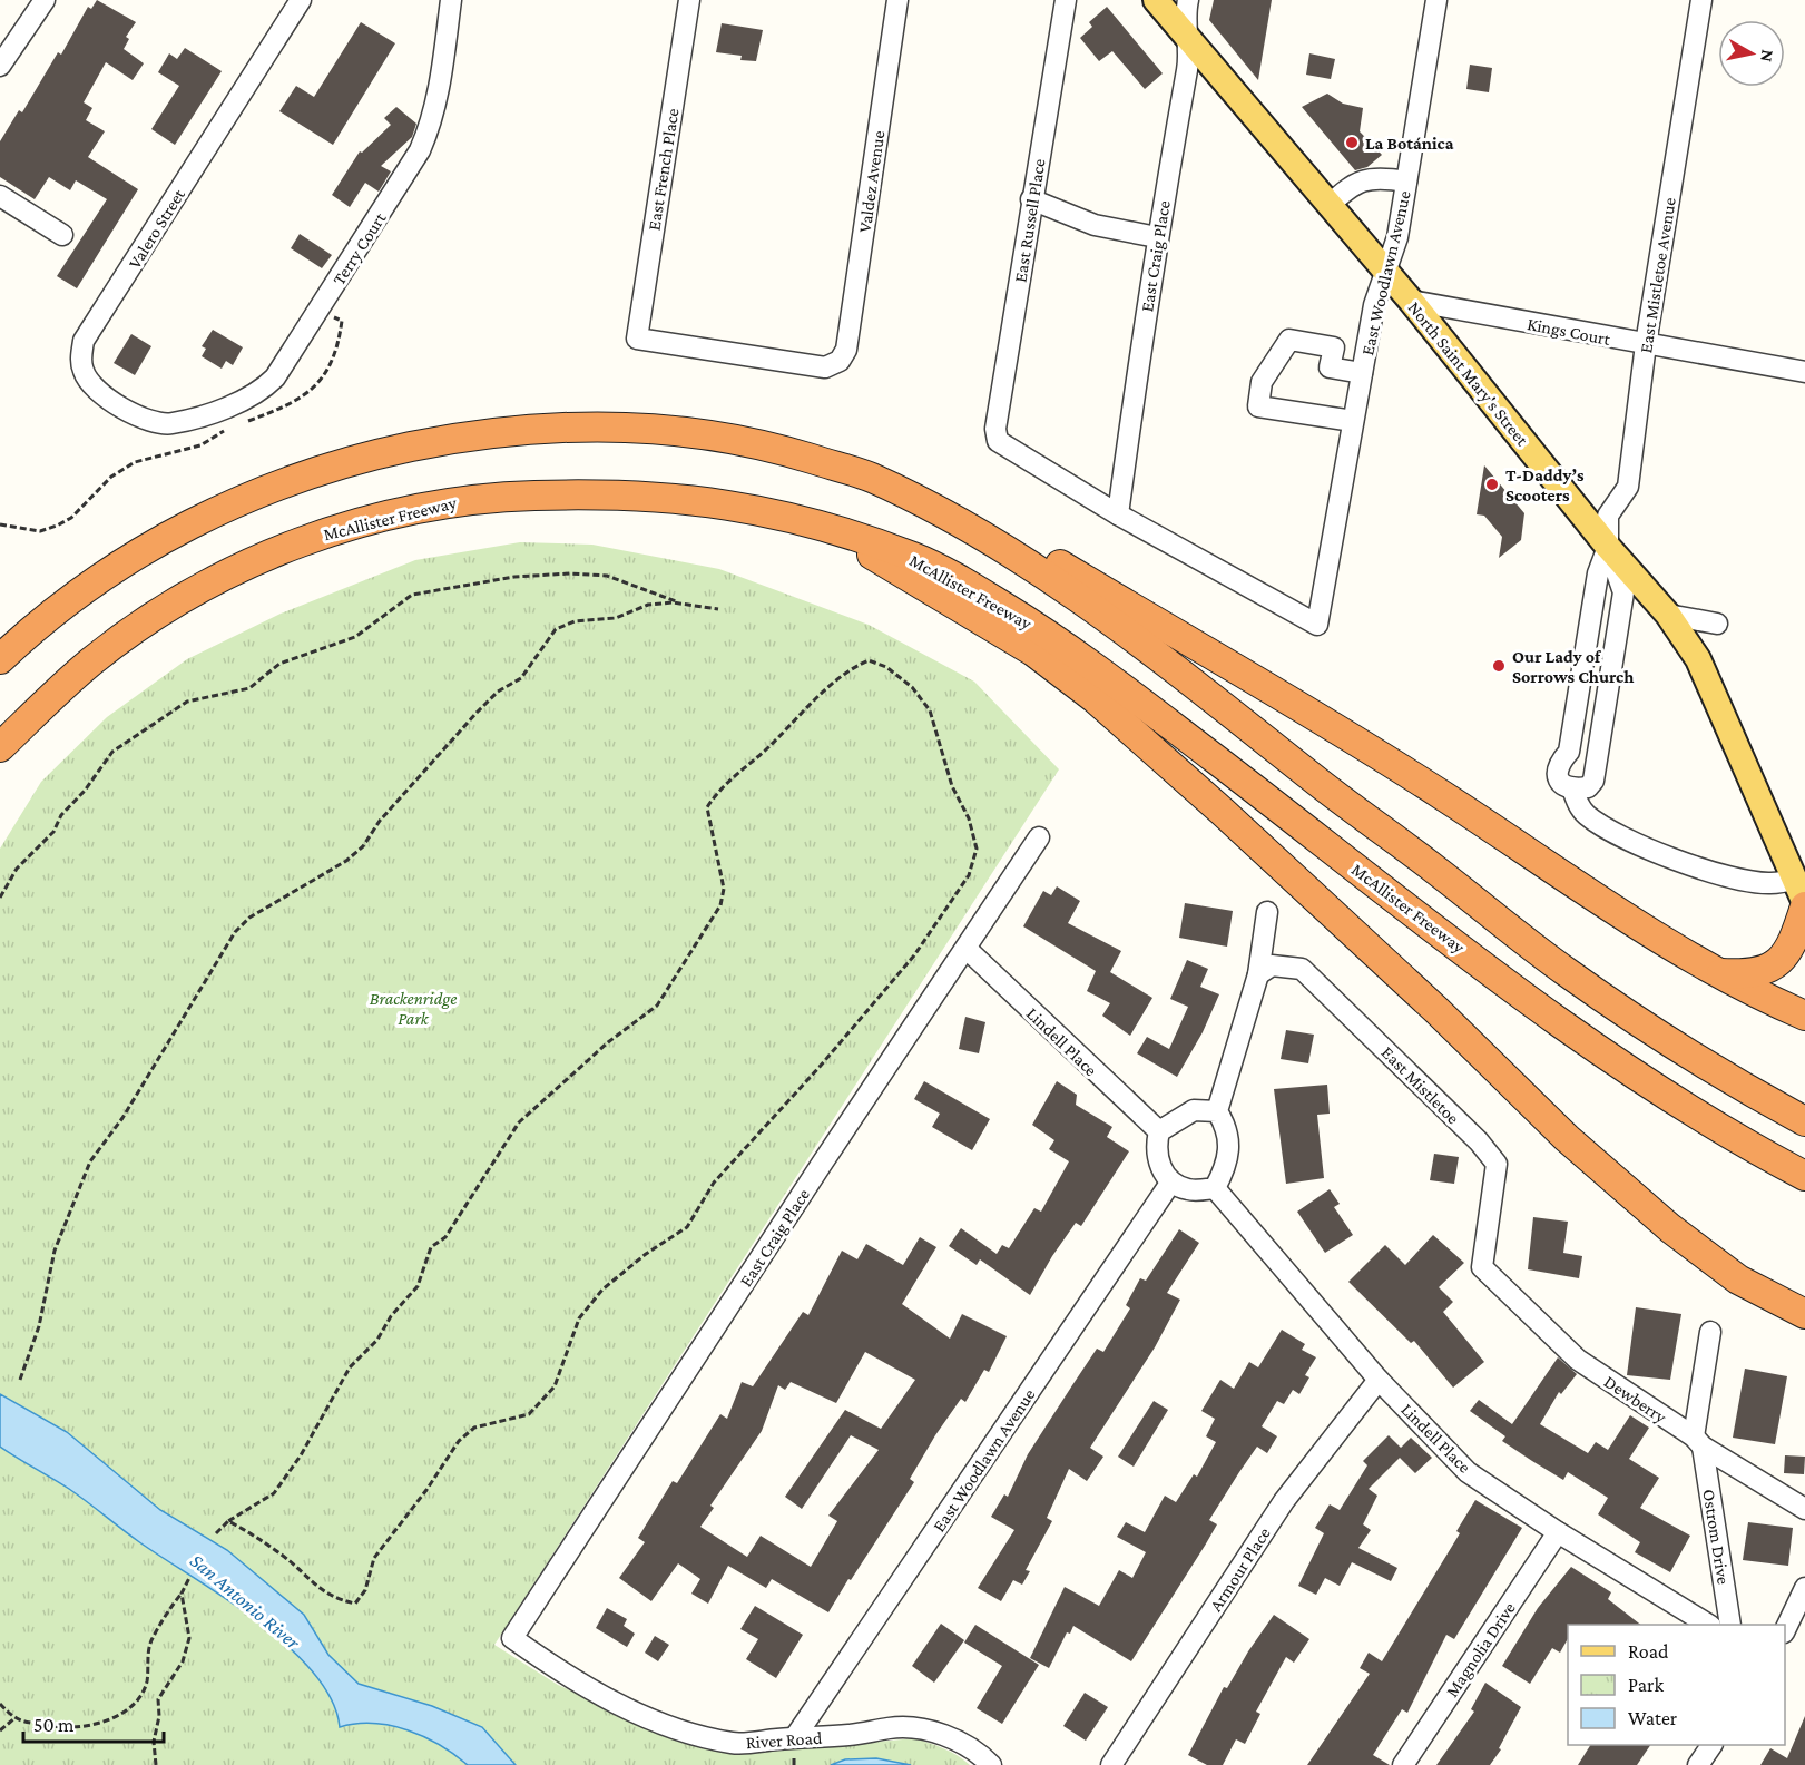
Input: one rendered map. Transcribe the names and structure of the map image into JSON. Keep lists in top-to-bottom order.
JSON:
{
  "streets": {
    "highway": ["McAllister Freeway"],
    "main road": ["North Saint Mary's Street"],
    "street": [
      "East French Place",
      "Valdez Avenue",
      "East Russell Place",
      "Valero Street",
      "Terry Court",
      "East Craig Place",
      "East Woodlawn Avenue",
      "East Mistletoe Avenue",
      "Kings Court",
      "Lindell Place",
      "East Mistletoe",
      "Dewberry",
      "Ostrom Drive",
      "Armour Place",
      "Magnolia Drive",
      "River Road"
    ]
  },
  "crossings": [
    ["East French Place", "Valdez Avenue"],
    ["East Russell Place", "East Craig Place"],
    ["East Russell Place", "East Woodlawn Avenue"],
    ["Valero Street", "Terry Court"],
    ["East Craig Place", "East Woodlawn Avenue"],
    ["East Craig Place", "North Saint Mary's Street"],
    ["East Craig Place", "Lindell Place"],
    ["East Craig Place", "River Road"],
    ["East Woodlawn Avenue", "North Saint Mary's Street"],
    ["East Woodlawn Avenue", "Lindell Place"],
    ["East Woodlawn Avenue", "River Road"],
    ["East Mistletoe Avenue", "Kings Court"],
    ["East Mistletoe Avenue", "North Saint Mary's Street"],
    ["Kings Court", "North Saint Mary's Street"],
    ["Lindell Place", "Armour Place"],
    ["Lindell Place", "Magnolia Drive"],
    ["East Mistletoe", "Dewberry"],
    ["Dewberry", "Ostrom Drive"]
  ],
  "water": ["San Antonio River"],
  "parks": ["Brackenridge Park"],
  "places": ["La Botánica", "T-Daddy’s Scooters", "Our Lady of Sorrows Church"],
  "legend": ["Road", "Park", "Water"],
  "scale_bar": "50 m",
  "north": "right"
}
